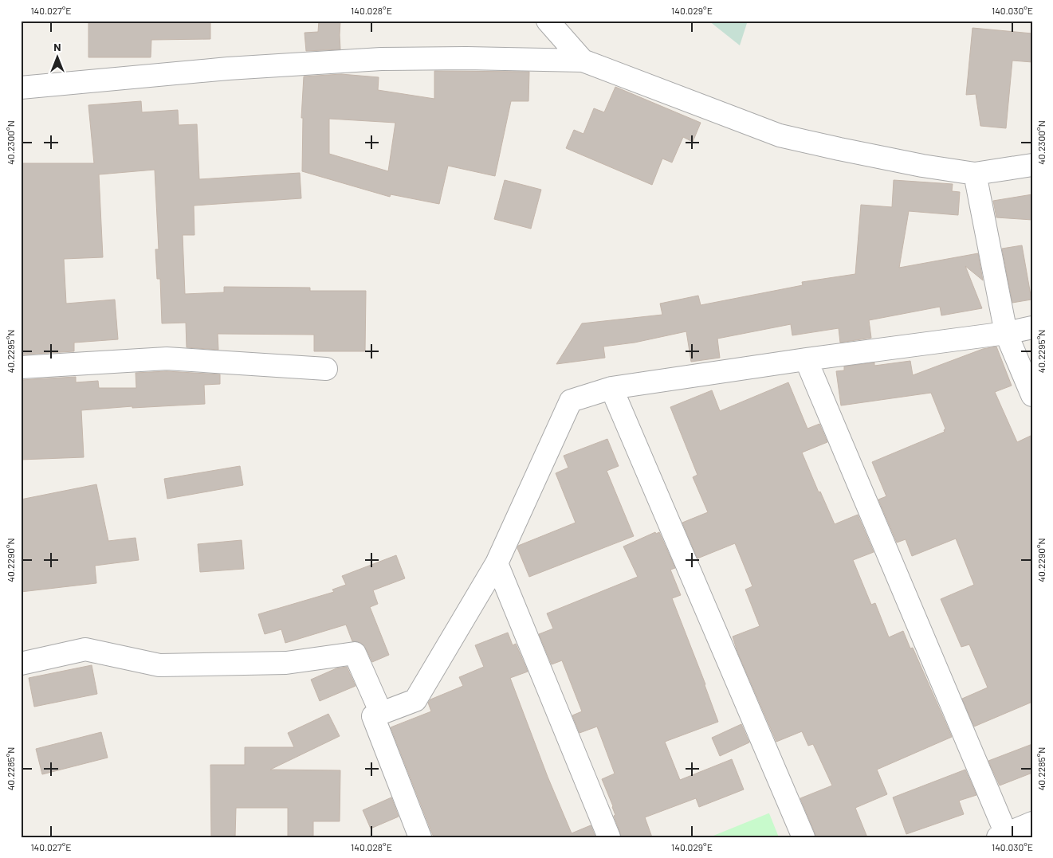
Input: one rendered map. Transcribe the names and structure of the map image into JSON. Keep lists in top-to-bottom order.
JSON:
{
  "north": "top",
  "coordinates": [
    "140.027°E",
    "140.028°E",
    "140.029°E",
    "140.030°E",
    "40.2300°N",
    "40.2295°N",
    "40.2290°N",
    "40.2285°N"
  ]
}
